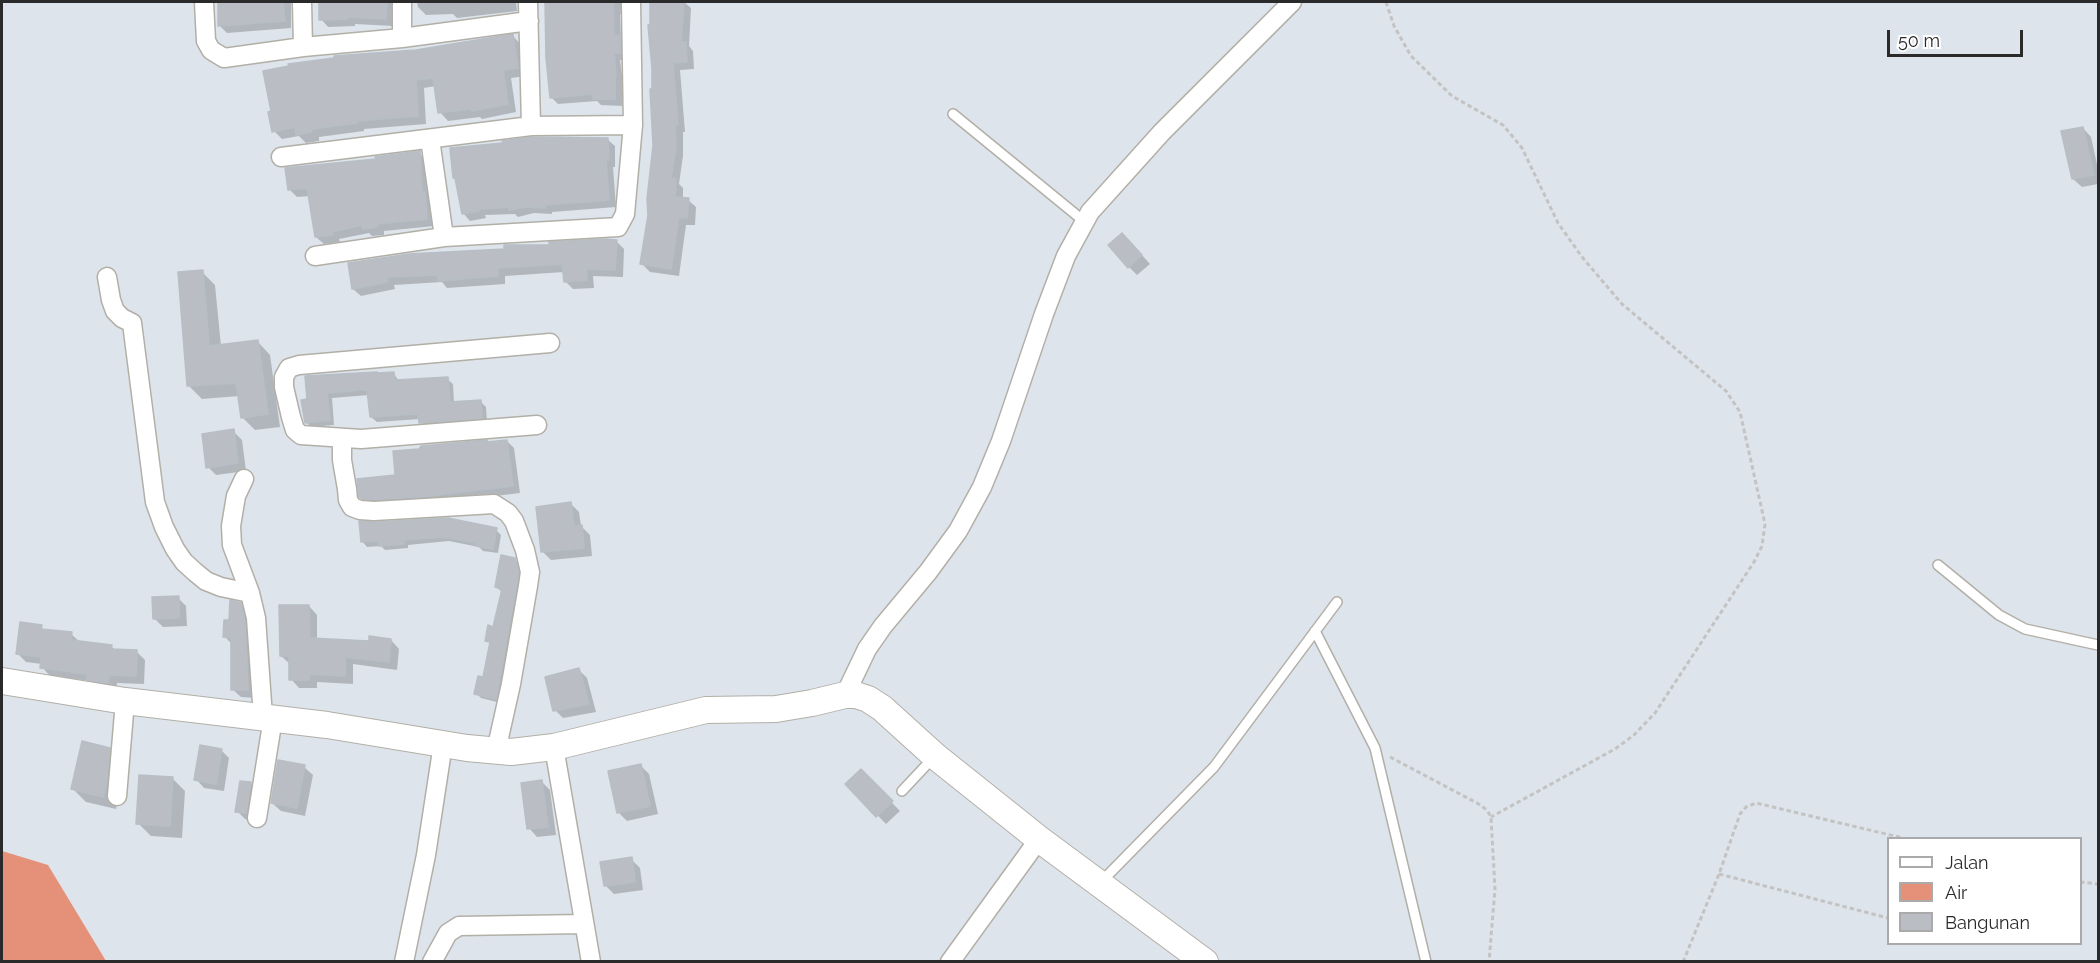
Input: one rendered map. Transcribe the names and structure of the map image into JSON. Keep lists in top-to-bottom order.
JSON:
{
  "legend": ["Jalan", "Air", "Bangunan"],
  "scale_bar": "50 m"
}
